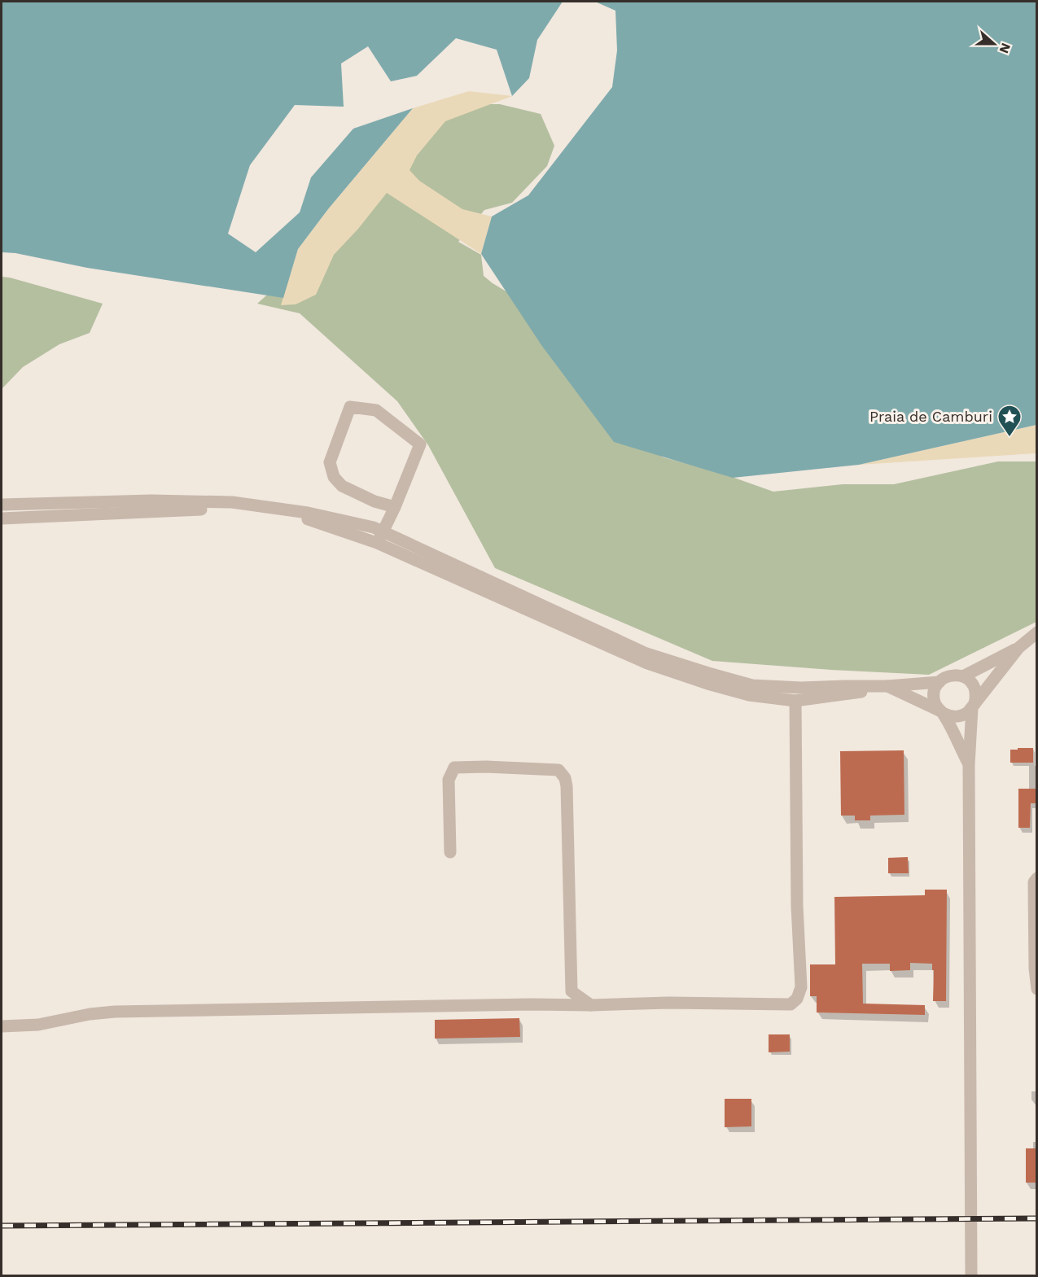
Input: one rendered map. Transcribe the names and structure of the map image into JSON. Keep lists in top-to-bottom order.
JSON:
{
  "places": {
    "place": ["Praia de Camburi"]
  },
  "north": "right"
}
